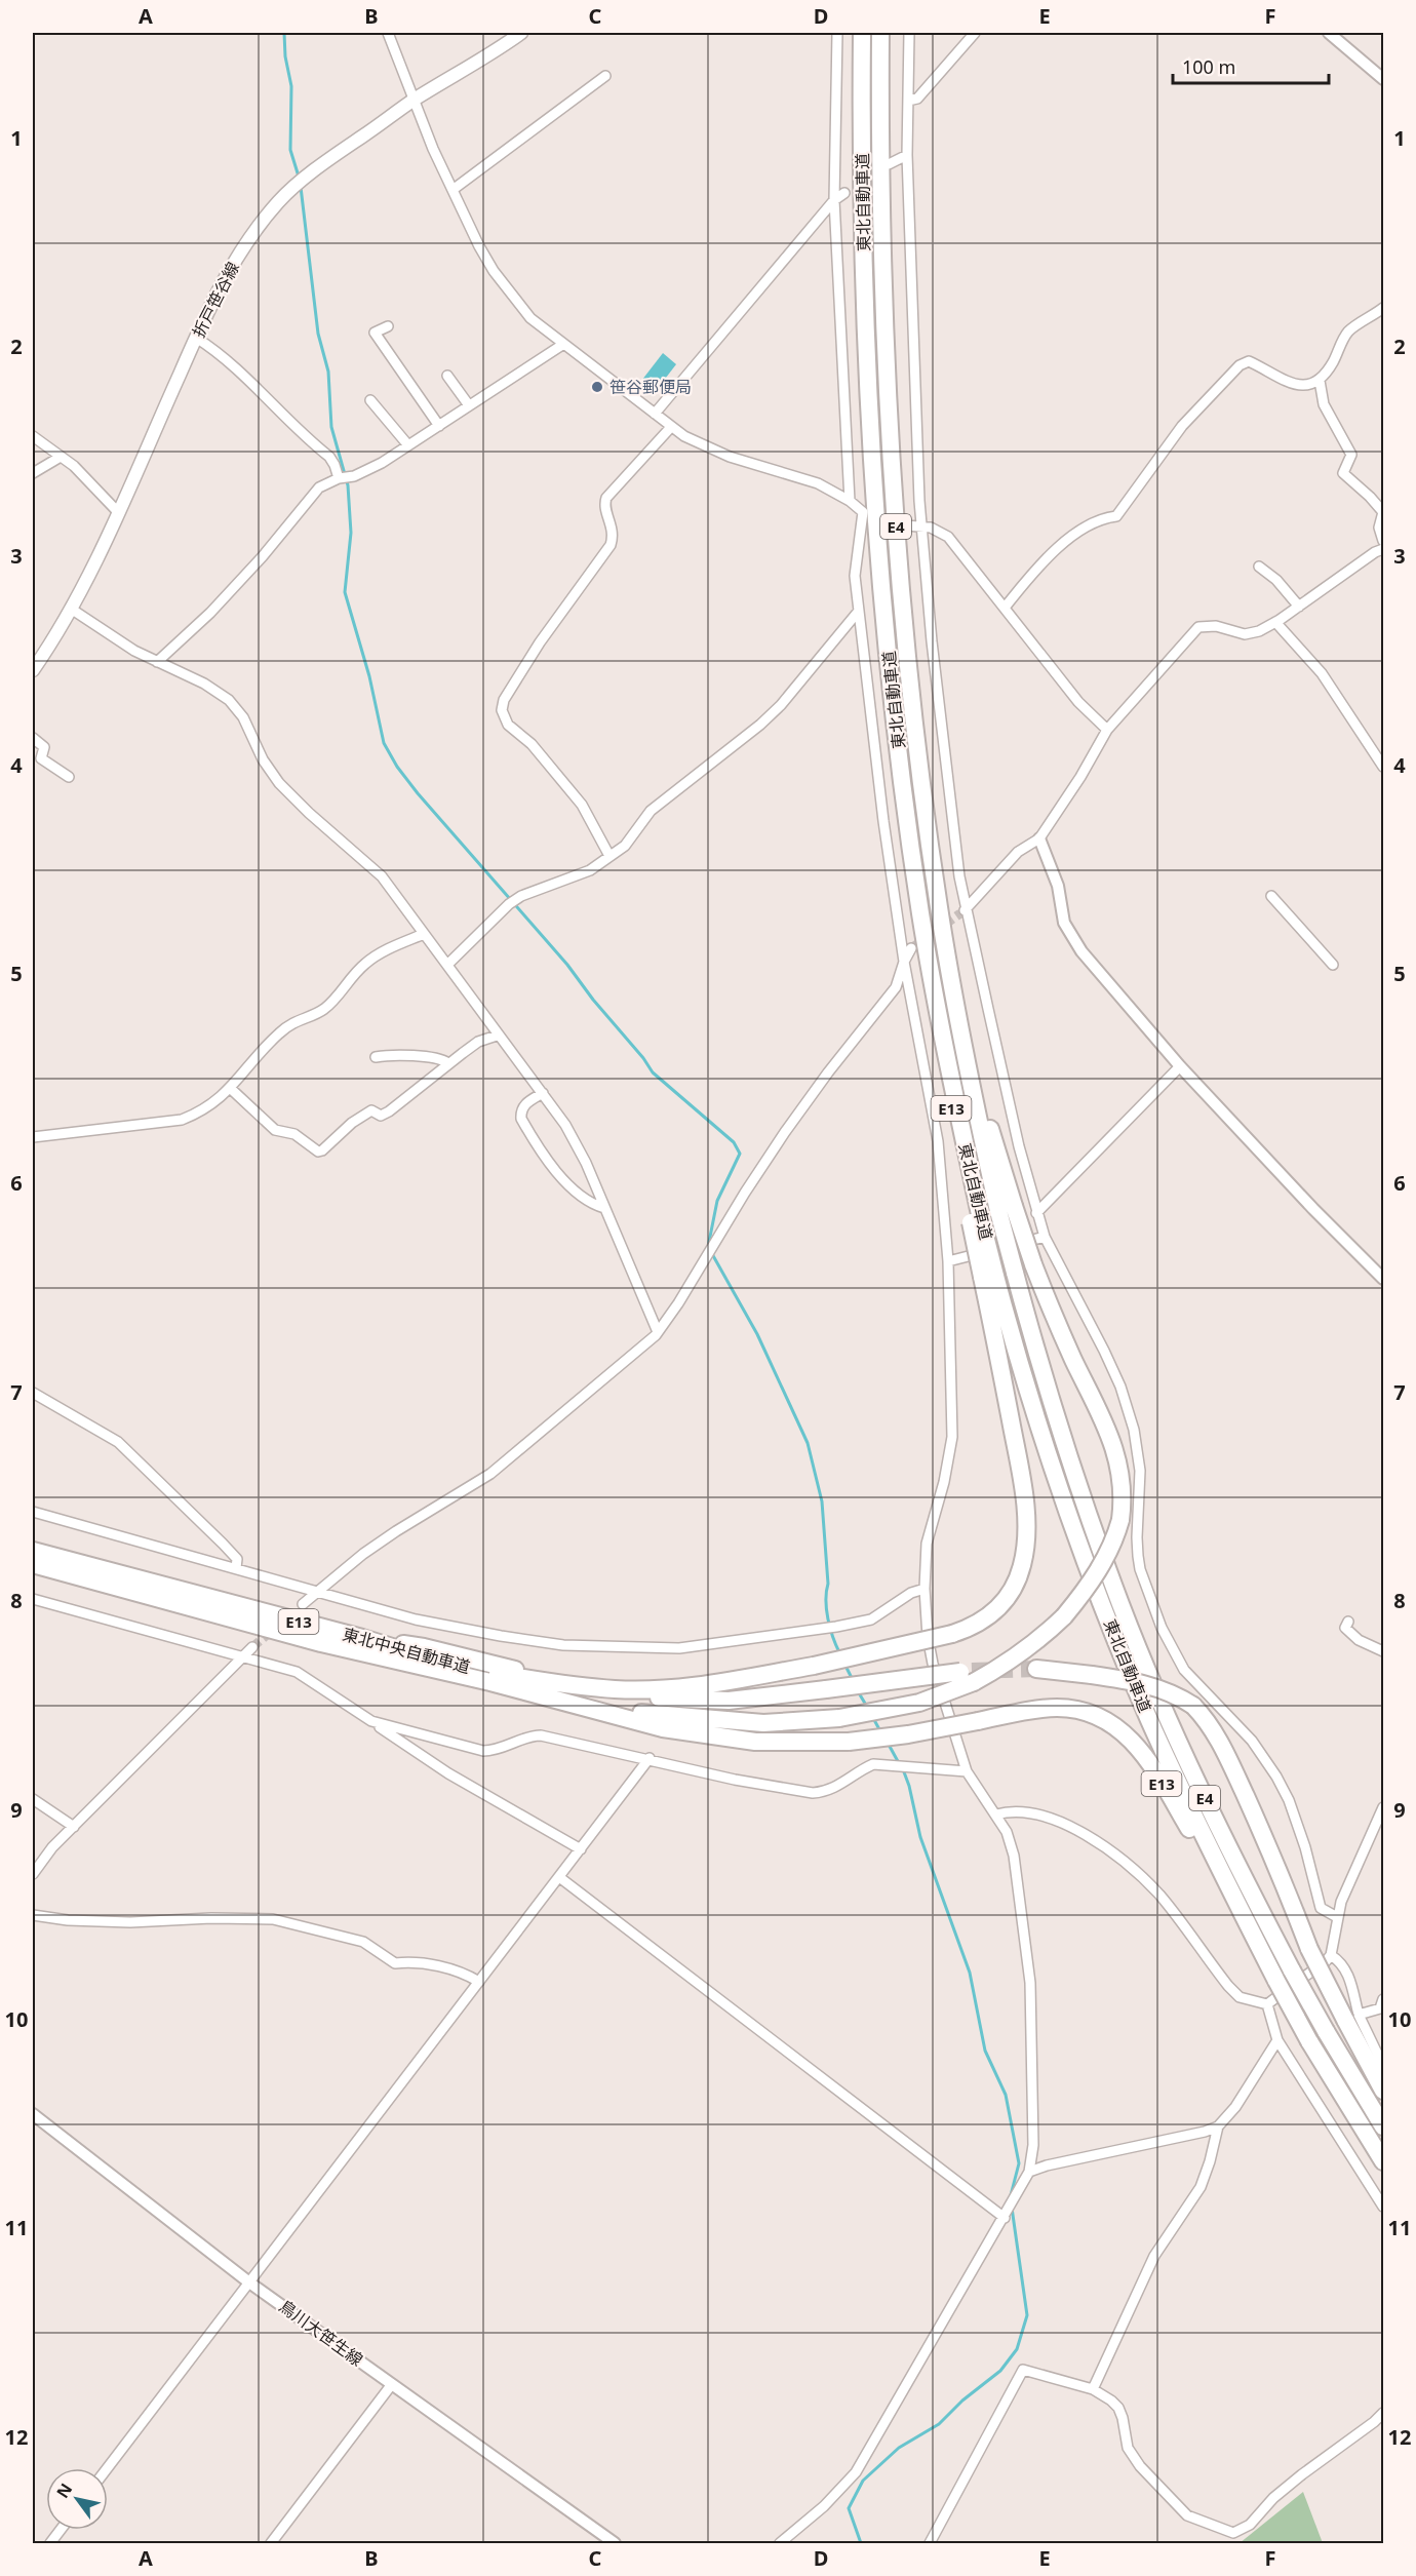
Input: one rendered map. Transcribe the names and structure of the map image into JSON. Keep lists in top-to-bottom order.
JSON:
{
  "streets": {
    "highway": [
      "東北自動車道",
      "E4",
      "E13",
      "東北中央自動車道"
    ],
    "main road": ["折戸笹谷線"],
    "street": ["鳥川大笹生線"]
  },
  "crossings": [
    ["東北自動車道", "E13"],
    ["E13", "東北中央自動車道"]
  ],
  "places": ["笹谷郵便局"],
  "scale_bar": "100 m",
  "north": "top left",
  "grid": {
    "columns": [
      "A",
      "B",
      "C",
      "D",
      "E",
      "F"
    ],
    "rows": [
      "1",
      "2",
      "3",
      "4",
      "5",
      "6",
      "7",
      "8",
      "9",
      "10",
      "11",
      "12"
    ]
  }
}
